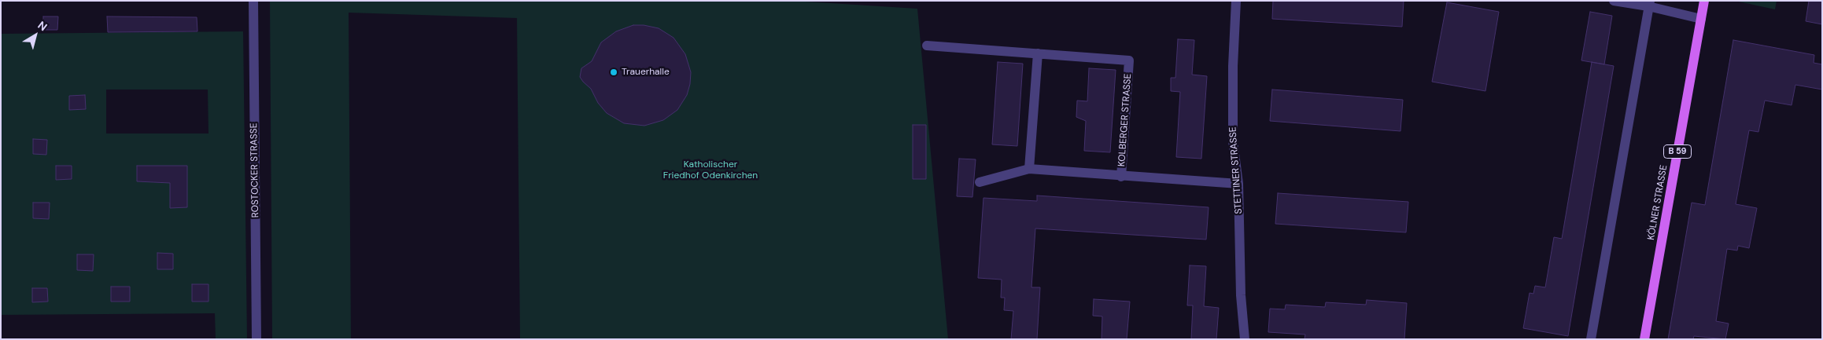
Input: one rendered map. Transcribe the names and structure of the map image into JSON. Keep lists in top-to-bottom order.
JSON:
{
  "streets": {
    "main road": ["B 59", "KÖLNER STRASSE"],
    "street": ["KOLBERGER STRASSE", "ROSTOCKER STRASSE", "STETTINER STRASSE"]
  },
  "crossings": [
    ["KOLBERGER STRASSE", "STETTINER STRASSE"]
  ],
  "parks": ["Katholischer Friedhof Odenkirchen"],
  "places": ["Trauerhalle"],
  "north": "top right"
}
